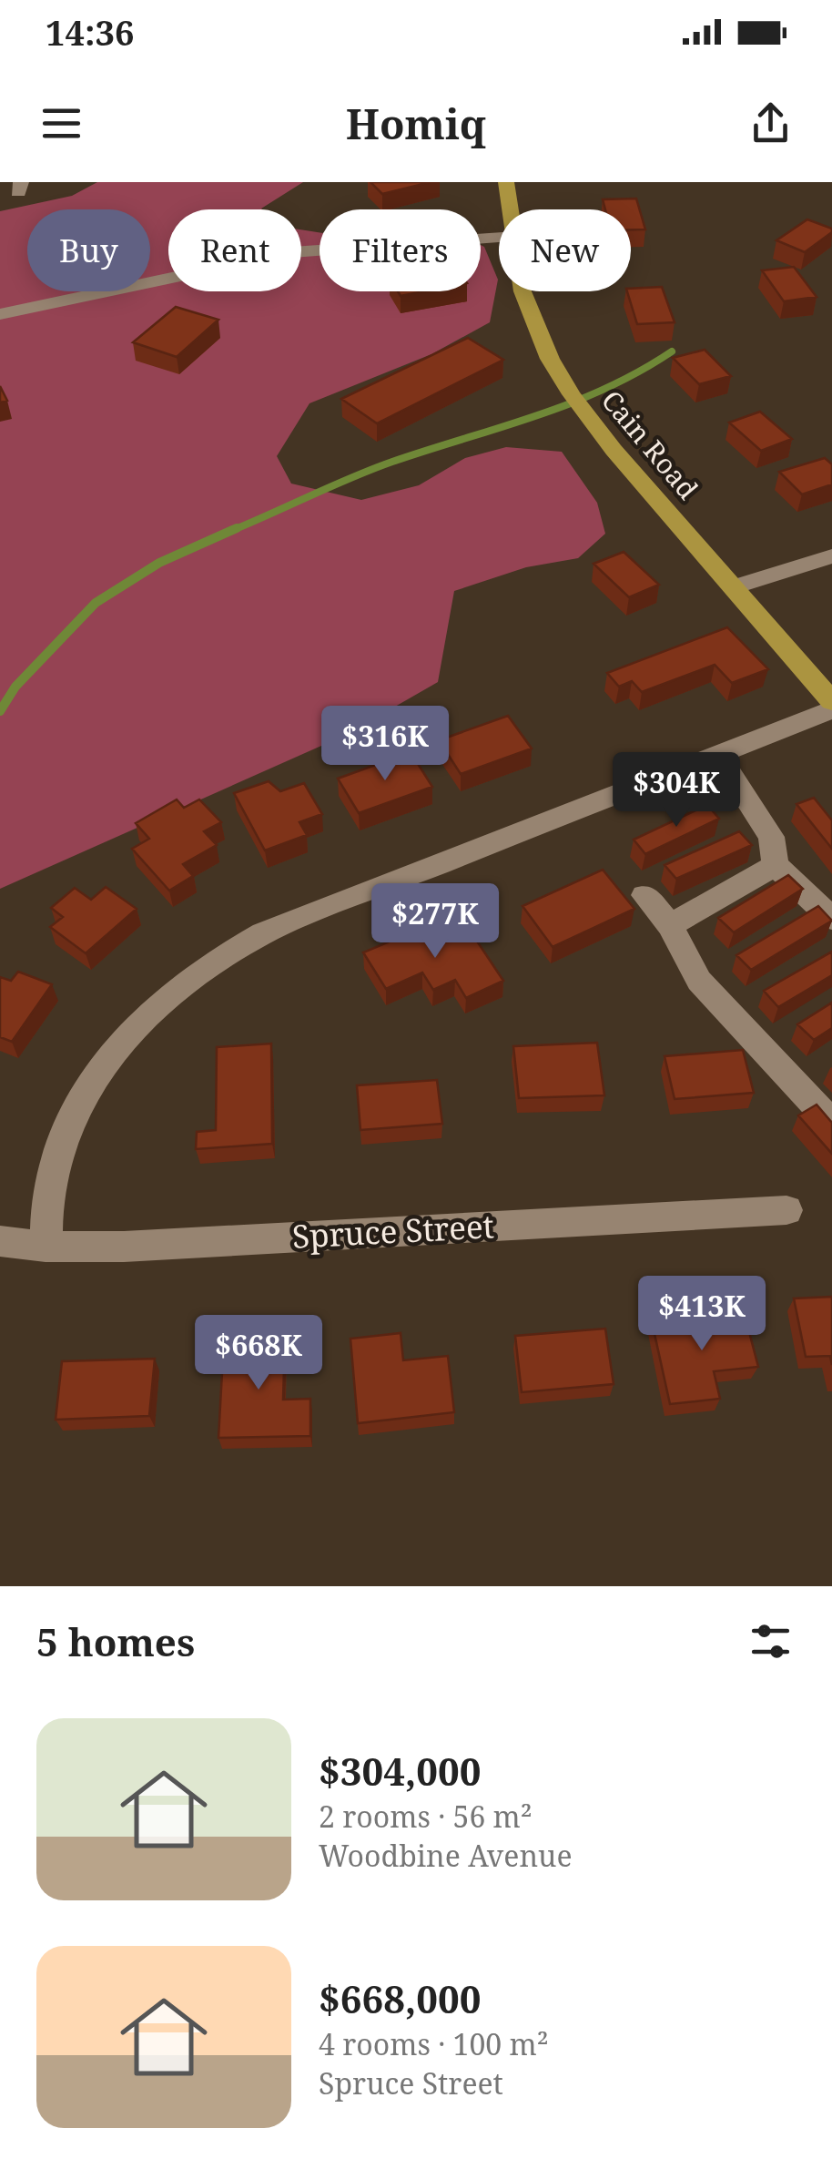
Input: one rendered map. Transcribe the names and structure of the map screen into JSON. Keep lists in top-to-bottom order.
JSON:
{
  "streets": {
    "main road": ["Cain Road"],
    "street": ["Spruce Street"]
  },
  "page": {
    "status": "14:36",
    "header": "Homiq",
    "chip": [
      "Buy",
      "Rent",
      "Filters",
      "New"
    ],
    "price": [
      "$316K",
      "$304K",
      "$277K",
      "$413K",
      "$668K"
    ],
    "heading": "5 homes",
    "list": [
      {
        "name": "$304,000",
        "note": "2 rooms · 56 m² · Woodbine Avenue"
      },
      {
        "name": "$668,000",
        "note": "4 rooms · 100 m² · Spruce Street"
      }
    ]
  }
}
